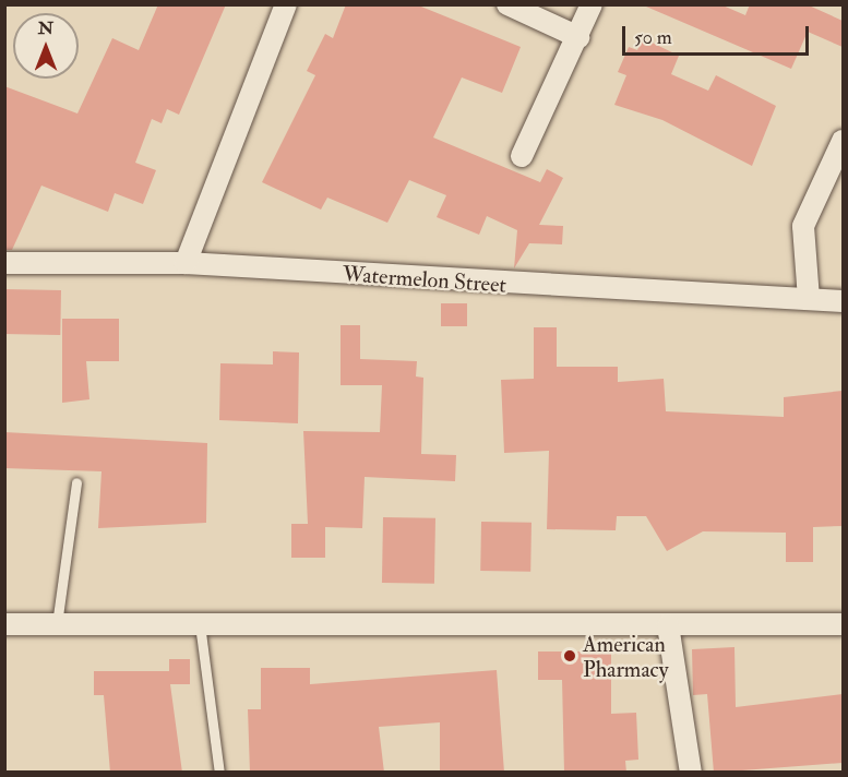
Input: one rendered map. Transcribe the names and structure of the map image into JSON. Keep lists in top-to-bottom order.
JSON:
{
  "streets": {
    "street": ["Watermelon Street"]
  },
  "places": ["American Pharmacy"],
  "scale_bar": "50 m",
  "north": "top"
}
